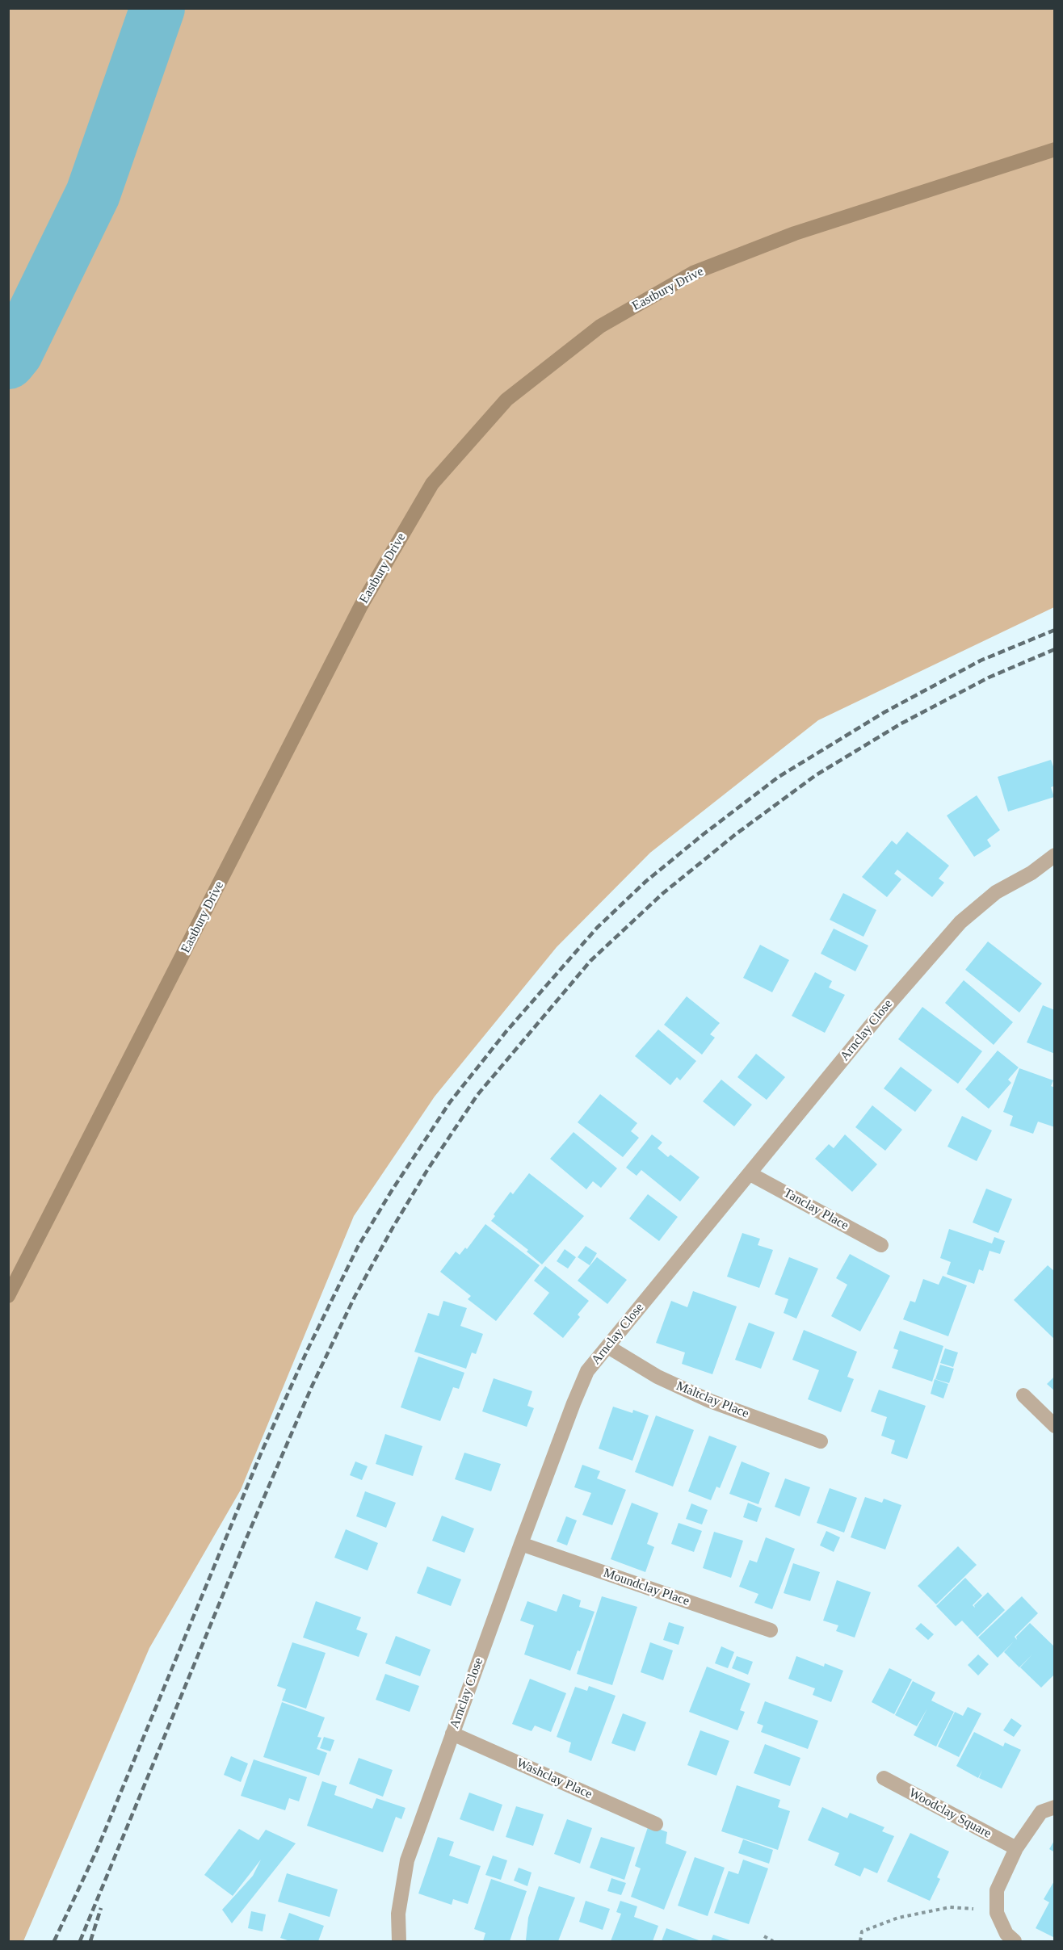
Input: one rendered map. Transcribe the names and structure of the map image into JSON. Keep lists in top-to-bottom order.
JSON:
{
  "streets": {
    "street": [
      "Eastbury Drive",
      "Arnclay Close",
      "Tanclay Place",
      "Maltclay Place",
      "Moundclay Place",
      "Washclay Place",
      "Woodclay Square"
    ]
  },
  "crossings": [
    ["Arnclay Close", "Tanclay Place"],
    ["Arnclay Close", "Maltclay Place"],
    ["Arnclay Close", "Moundclay Place"],
    ["Arnclay Close", "Washclay Place"]
  ]
}
